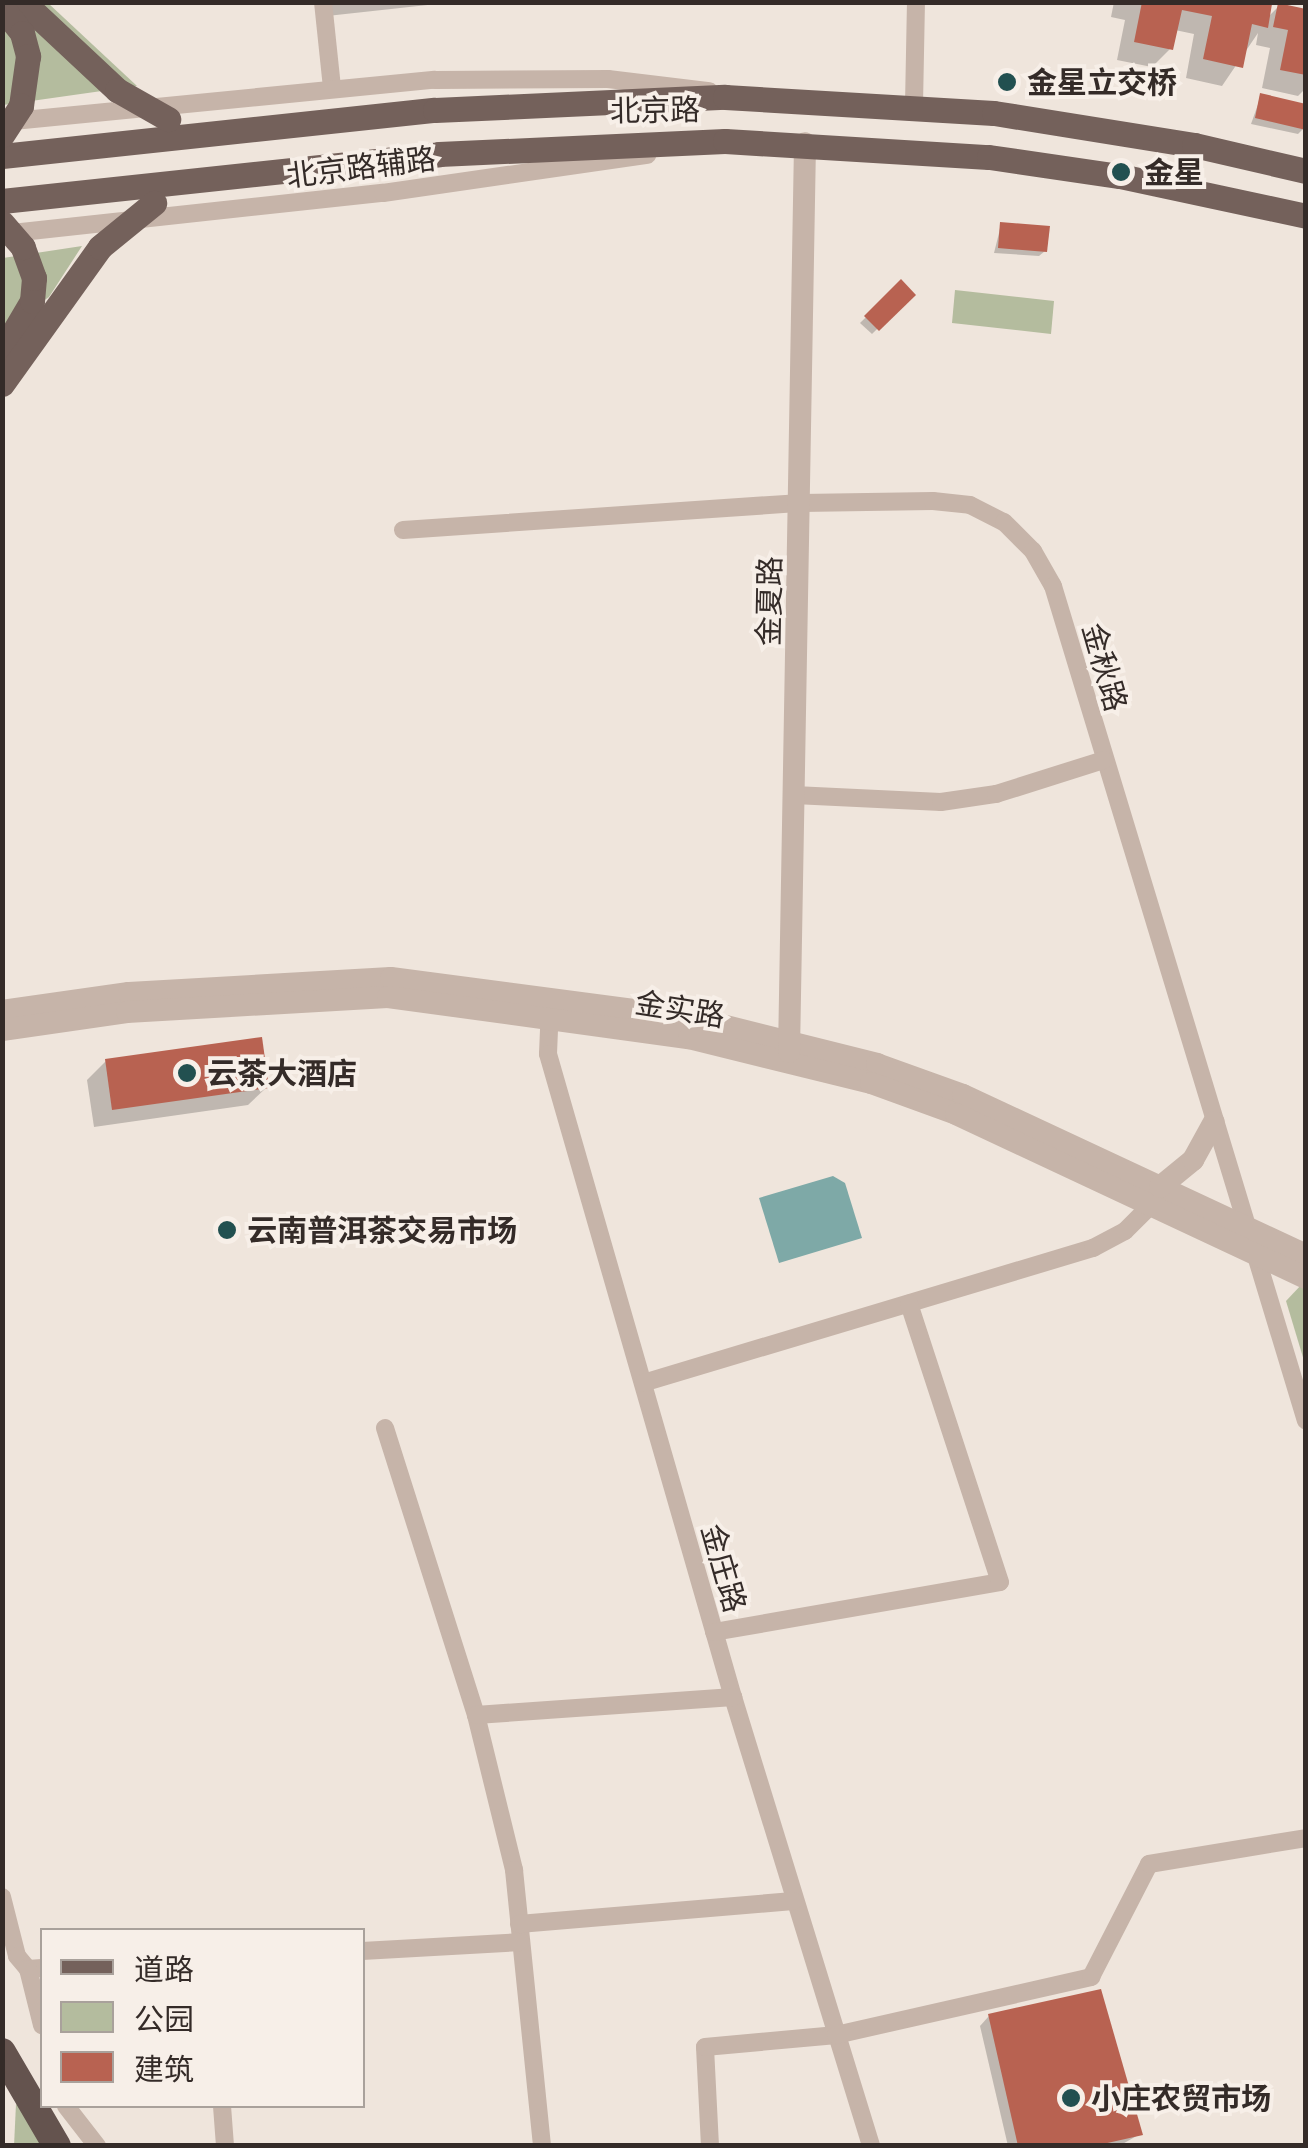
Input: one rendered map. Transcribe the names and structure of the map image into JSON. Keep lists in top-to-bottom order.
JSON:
{
  "streets": {
    "main road": ["北京路"],
    "street": [
      "北京路辅路",
      "金夏路",
      "金秋路",
      "金实路",
      "金庄路"
    ]
  },
  "crossings": [
    ["北京路", "北京路辅路"],
    ["北京路", "金夏路"],
    ["金夏路", "金秋路"],
    ["金夏路", "金实路"],
    ["金秋路", "金实路"],
    ["金实路", "金庄路"]
  ],
  "places": [
    "金星立交桥",
    "金星",
    "云茶大酒店",
    "云南普洱茶交易市场",
    "小庄农贸市场"
  ],
  "legend": ["道路", "公园", "建筑"]
}
